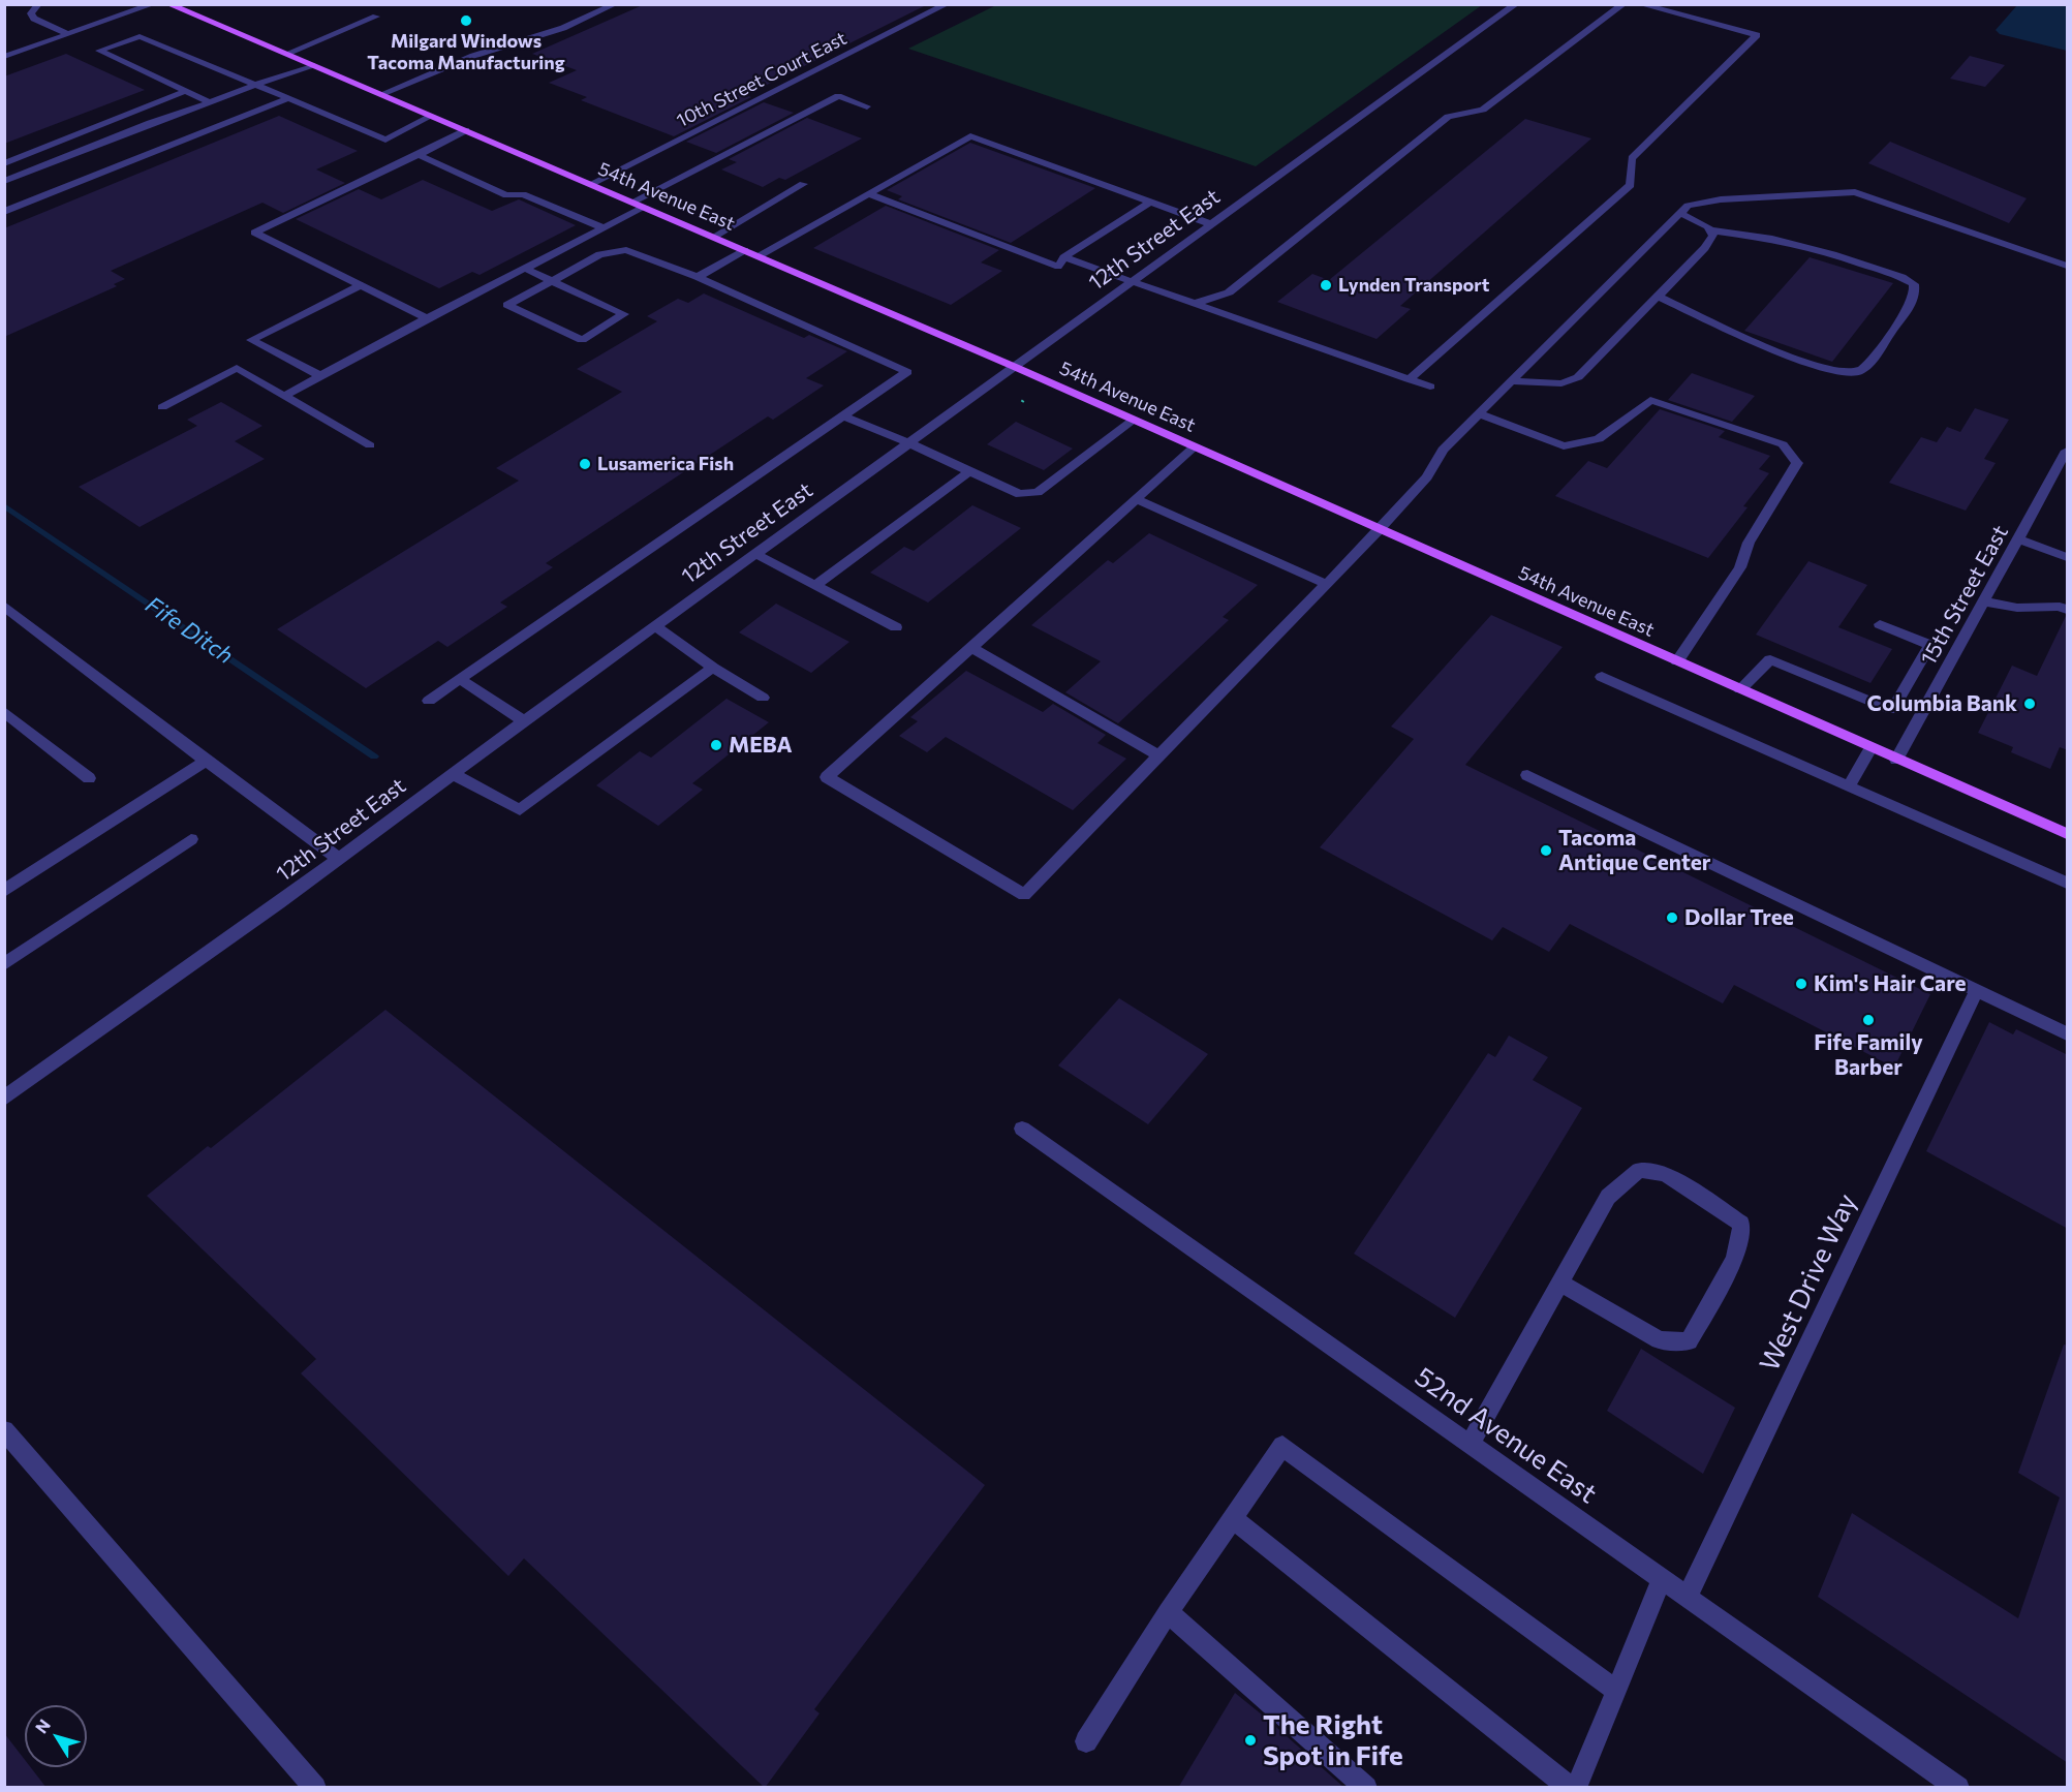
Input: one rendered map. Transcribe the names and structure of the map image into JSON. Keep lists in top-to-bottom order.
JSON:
{
  "streets": {
    "main road": ["54th Avenue East"],
    "street": [
      "10th Street Court East",
      "12th Street East",
      "15th Street East",
      "West Drive Way",
      "52nd Avenue East"
    ]
  },
  "crossings": [
    ["10th Street Court East", "54th Avenue East"],
    ["54th Avenue East", "12th Street East"],
    ["54th Avenue East", "15th Street East"],
    ["West Drive Way", "52nd Avenue East"]
  ],
  "water": ["Fife Ditch"],
  "places": [
    "Milgard Windows Tacoma Manufacturing",
    "Lynden Transport",
    "Lusamerica Fish",
    "Columbia Bank",
    "MEBA",
    "Tacoma Antique Center",
    "Dollar Tree",
    "Kim's Hair Care",
    "Fife Family Barber",
    "The Right Spot in Fife"
  ],
  "north": "top left"
}
